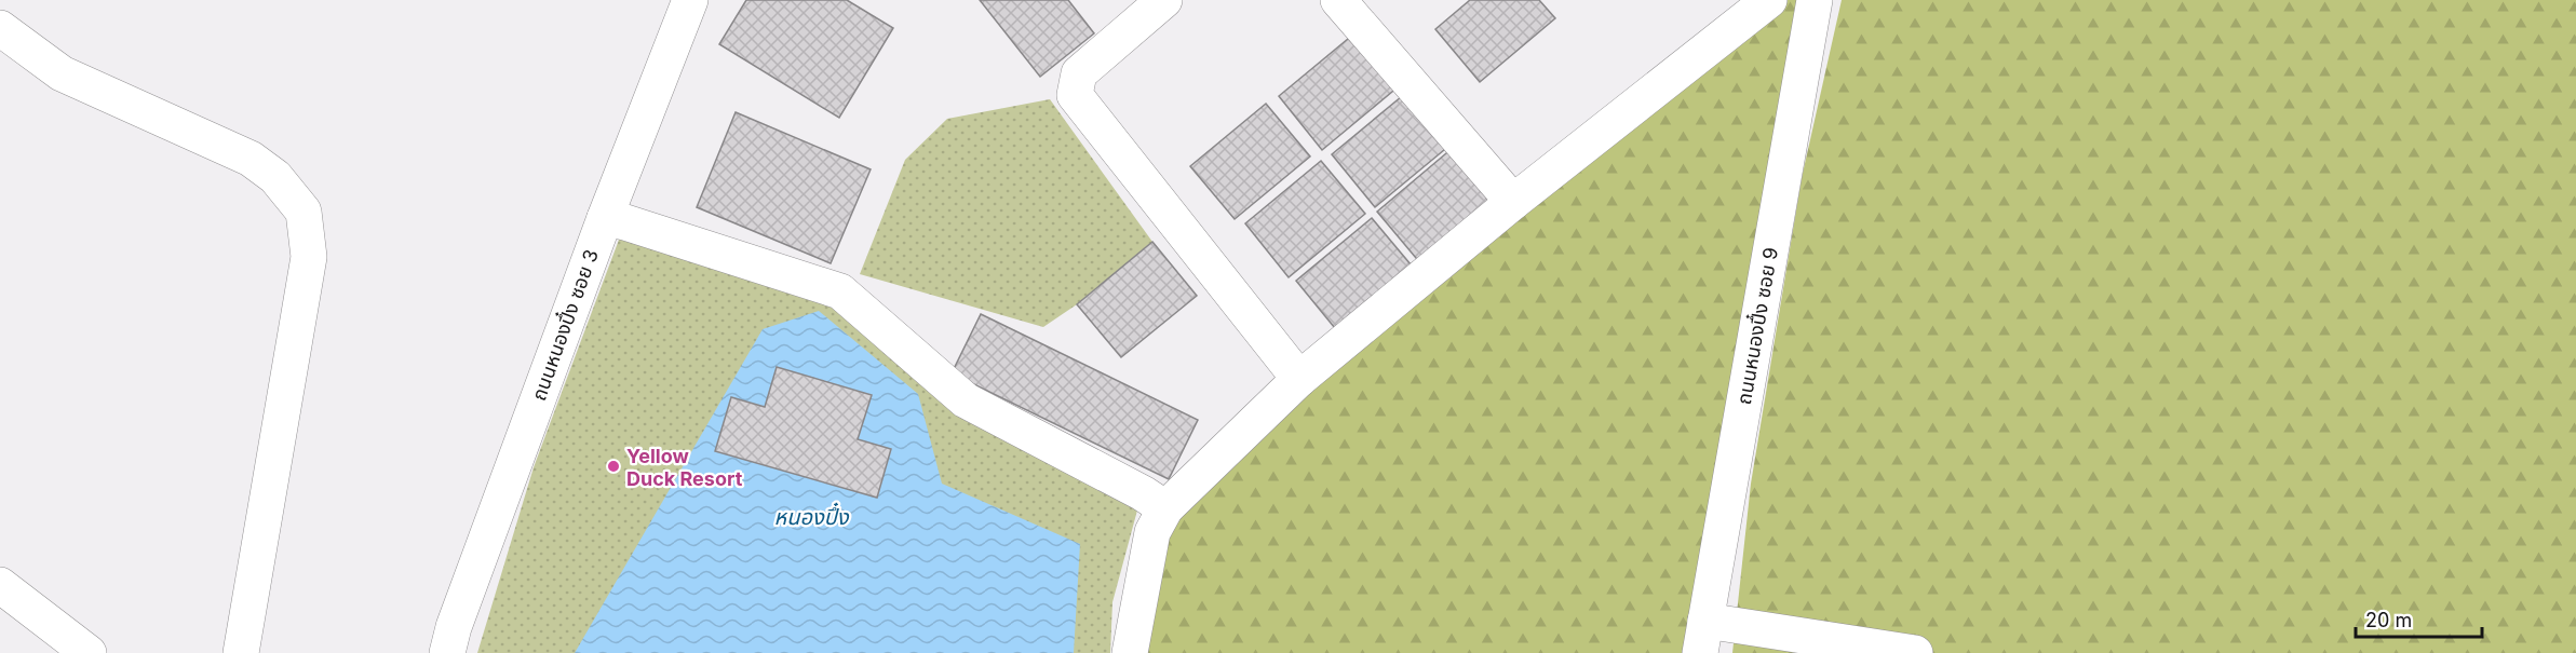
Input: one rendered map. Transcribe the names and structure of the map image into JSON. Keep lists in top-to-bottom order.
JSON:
{
  "streets": {
    "street": ["ถนนหนองปึ๋ง ซอย 3", "ถนนหนองปึ๋ง ซอย 9"]
  },
  "water": ["หนองปึ๋ง"],
  "places": ["Yellow Duck Resort"],
  "scale_bar": "20 m"
}
